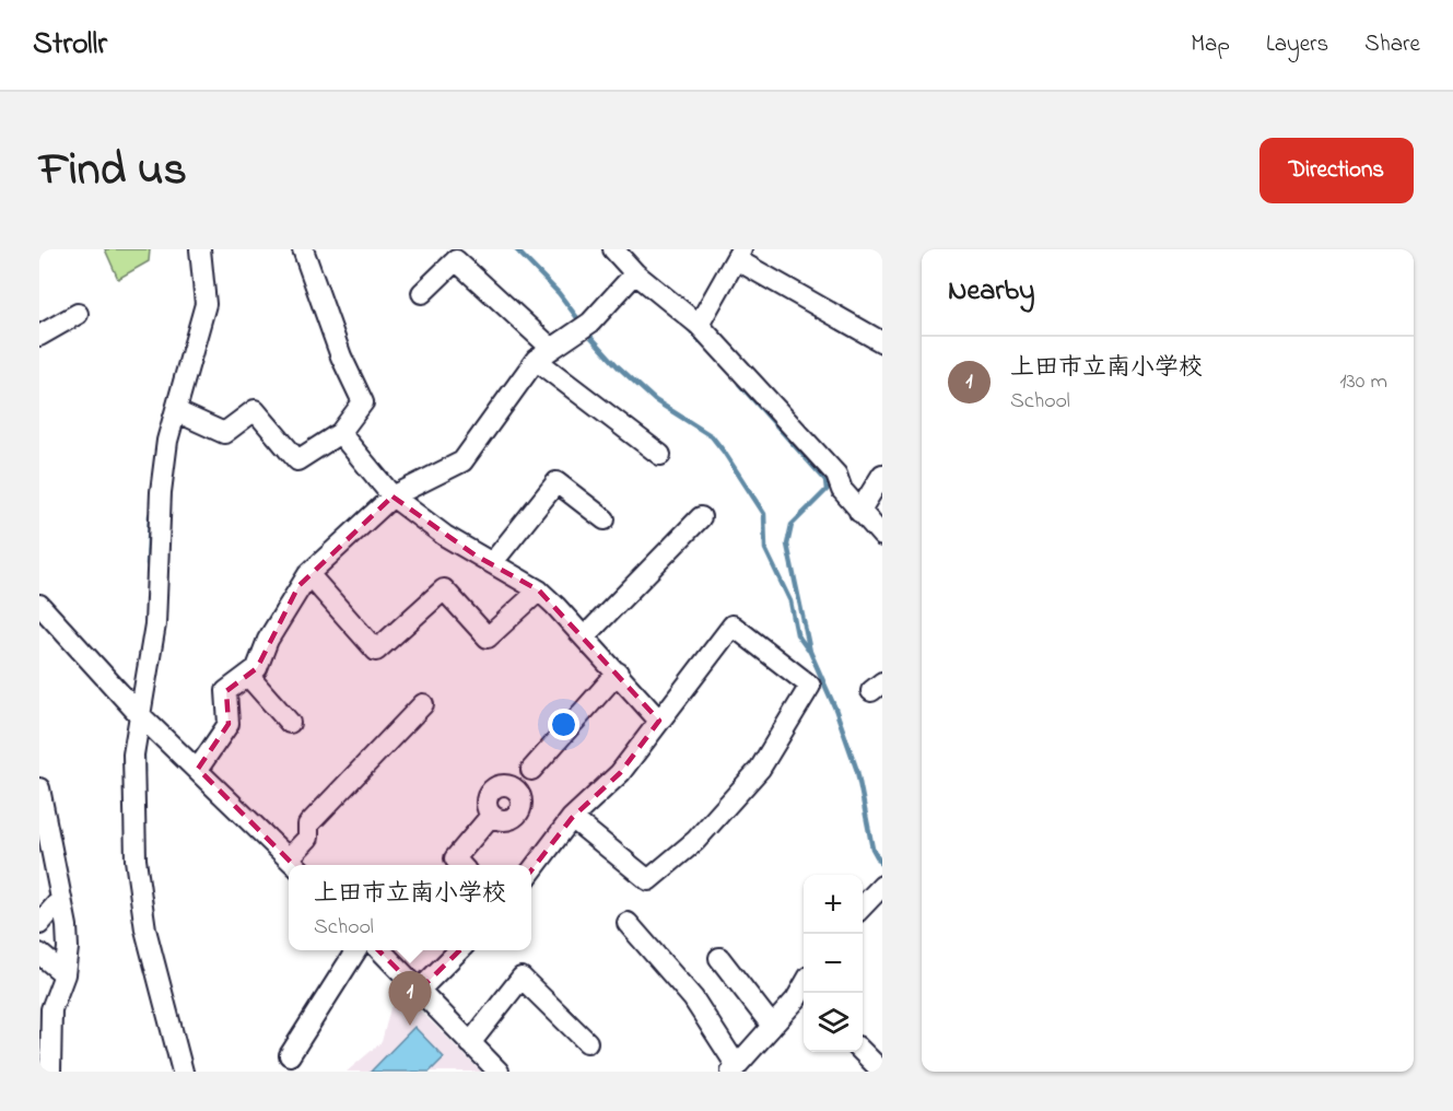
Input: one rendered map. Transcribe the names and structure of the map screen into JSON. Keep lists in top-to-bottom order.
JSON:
{
  "page": {
    "header": "Strollr",
    "nav": ["Map", "Layers", "Share"],
    "title": "Find us",
    "buttons": "Directions",
    "heading": "Nearby",
    "list": [
      {
        "mark": "1",
        "name": "上田市立南小学校",
        "note": "School",
        "value": "130 m"
      }
    ],
    "popup": ["上田市立南小学校", "School"],
    "map_buttons": ["+", "−"],
    "pins": "1"
  }
}
